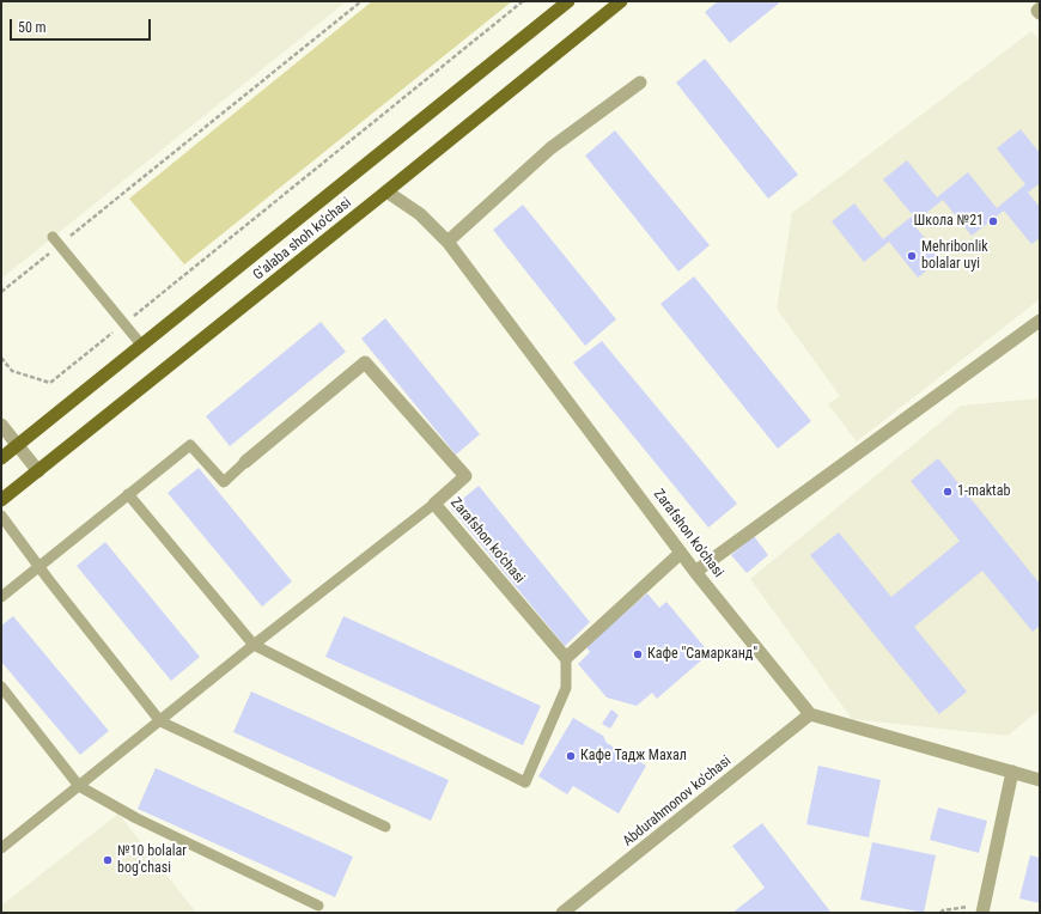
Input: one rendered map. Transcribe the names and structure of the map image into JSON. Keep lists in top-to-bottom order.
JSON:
{
  "streets": {
    "main road": ["G'alaba shoh ko'chasi"],
    "street": ["Zarafshon ko'chasi", "Zarafshon ko‘chasi", "Abdurahmonov ko'chasi"]
  },
  "crossings": [
    ["G'alaba shoh ko'chasi", "Zarafshon ko'chasi"],
    ["Zarafshon ko'chasi", "Abdurahmonov ko'chasi"]
  ],
  "places": [
    "Школа №21",
    "Mehribonlik bolalar uyi",
    "1-maktab",
    "Кафе \"Самарканд\"",
    "Кафе Тадж Махал",
    "№10 bolalar bog'chasi"
  ],
  "scale_bar": "50 m"
}
